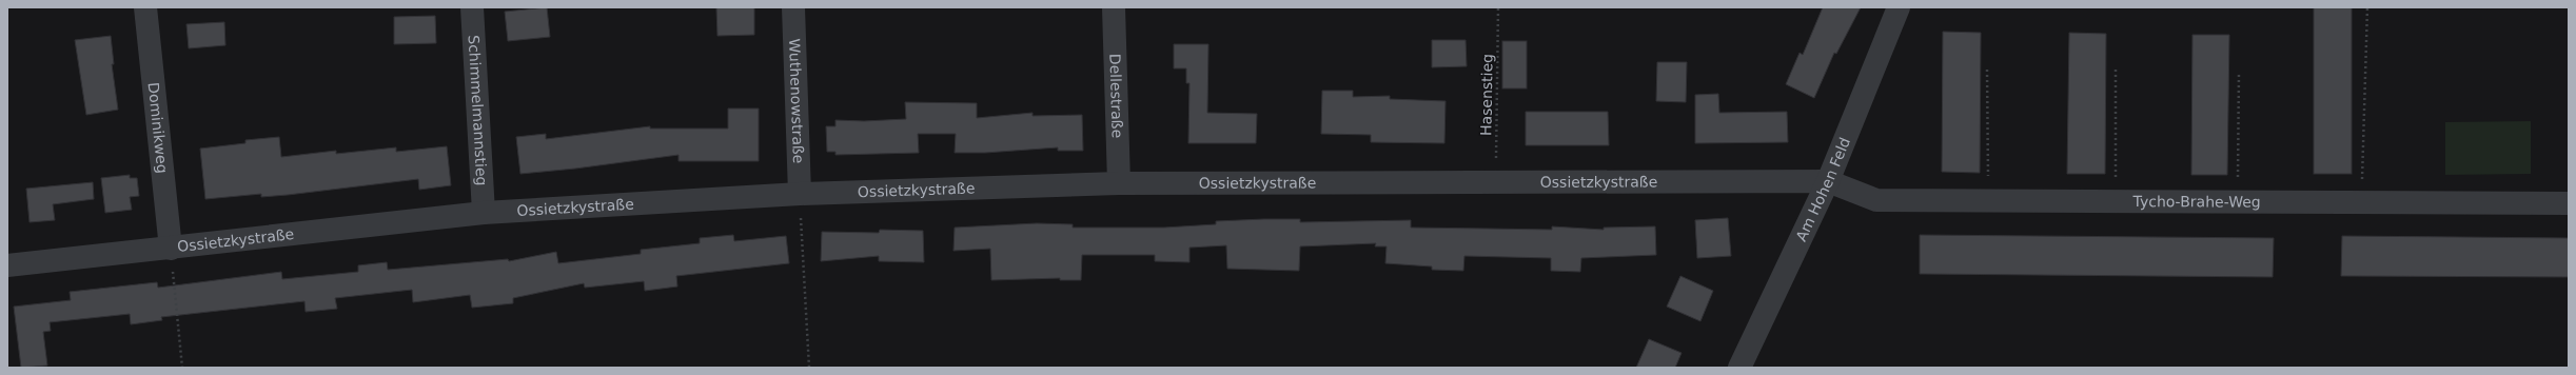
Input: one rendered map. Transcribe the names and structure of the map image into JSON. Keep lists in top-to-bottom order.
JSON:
{
  "streets": {
    "street": [
      "Dellestraße",
      "Wuthenowstraße",
      "Schimmelmannstieg",
      "Dominikweg",
      "Ossietzkystraße",
      "Am Hohen Feld",
      "Tycho-Brahe-Weg"
    ],
    "path": ["Hasenstieg"]
  },
  "crossings": [
    ["Hasenstieg", "Ossietzkystraße"],
    ["Dellestraße", "Ossietzkystraße"],
    ["Wuthenowstraße", "Ossietzkystraße"],
    ["Schimmelmannstieg", "Ossietzkystraße"],
    ["Dominikweg", "Ossietzkystraße"],
    ["Ossietzkystraße", "Am Hohen Feld"],
    ["Ossietzkystraße", "Tycho-Brahe-Weg"],
    ["Am Hohen Feld", "Tycho-Brahe-Weg"]
  ]
}
